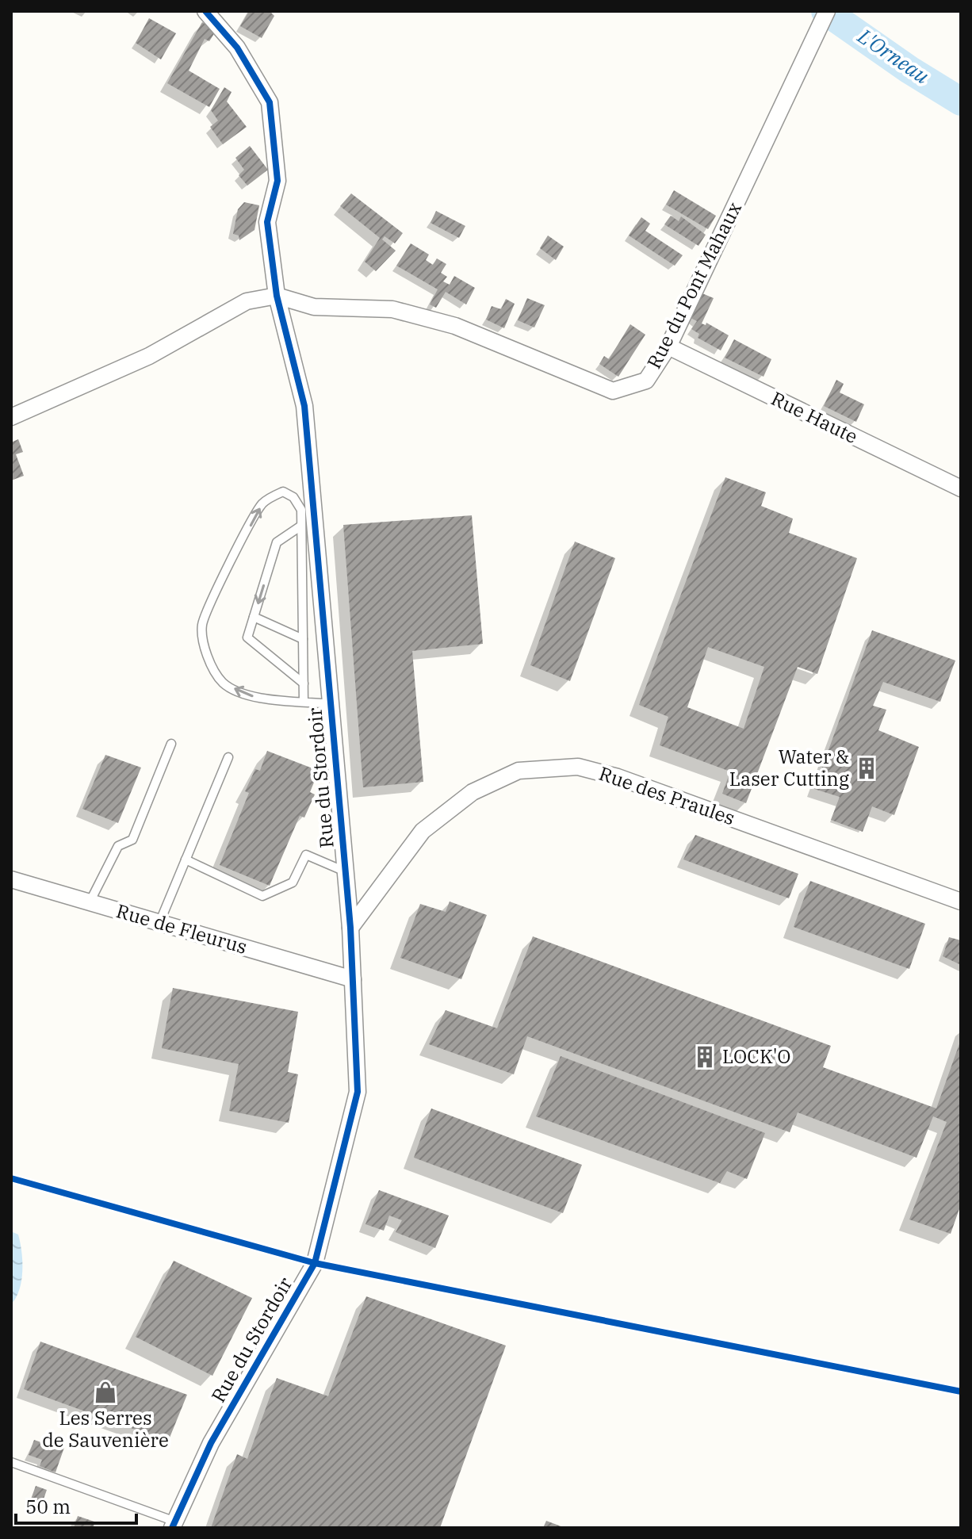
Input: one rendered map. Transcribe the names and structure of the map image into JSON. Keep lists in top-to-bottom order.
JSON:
{
  "streets": {
    "street": [
      "Rue du Pont Mahaux",
      "Rue Haute",
      "Rue du Stordoir",
      "Rue des Praules",
      "Rue de Fleurus"
    ]
  },
  "crossings": [
    ["Rue du Pont Mahaux", "Rue Haute"],
    ["Rue du Pont Mahaux", "Rue du Stordoir"],
    ["Rue du Stordoir", "Rue des Praules"],
    ["Rue du Stordoir", "Rue de Fleurus"]
  ],
  "water": ["L'Orneau"],
  "places": {
    "building": ["Water & Laser Cutting", "LOCK'O"],
    "shop": ["Les Serres de Sauvenière"]
  },
  "scale_bar": "50 m"
}
